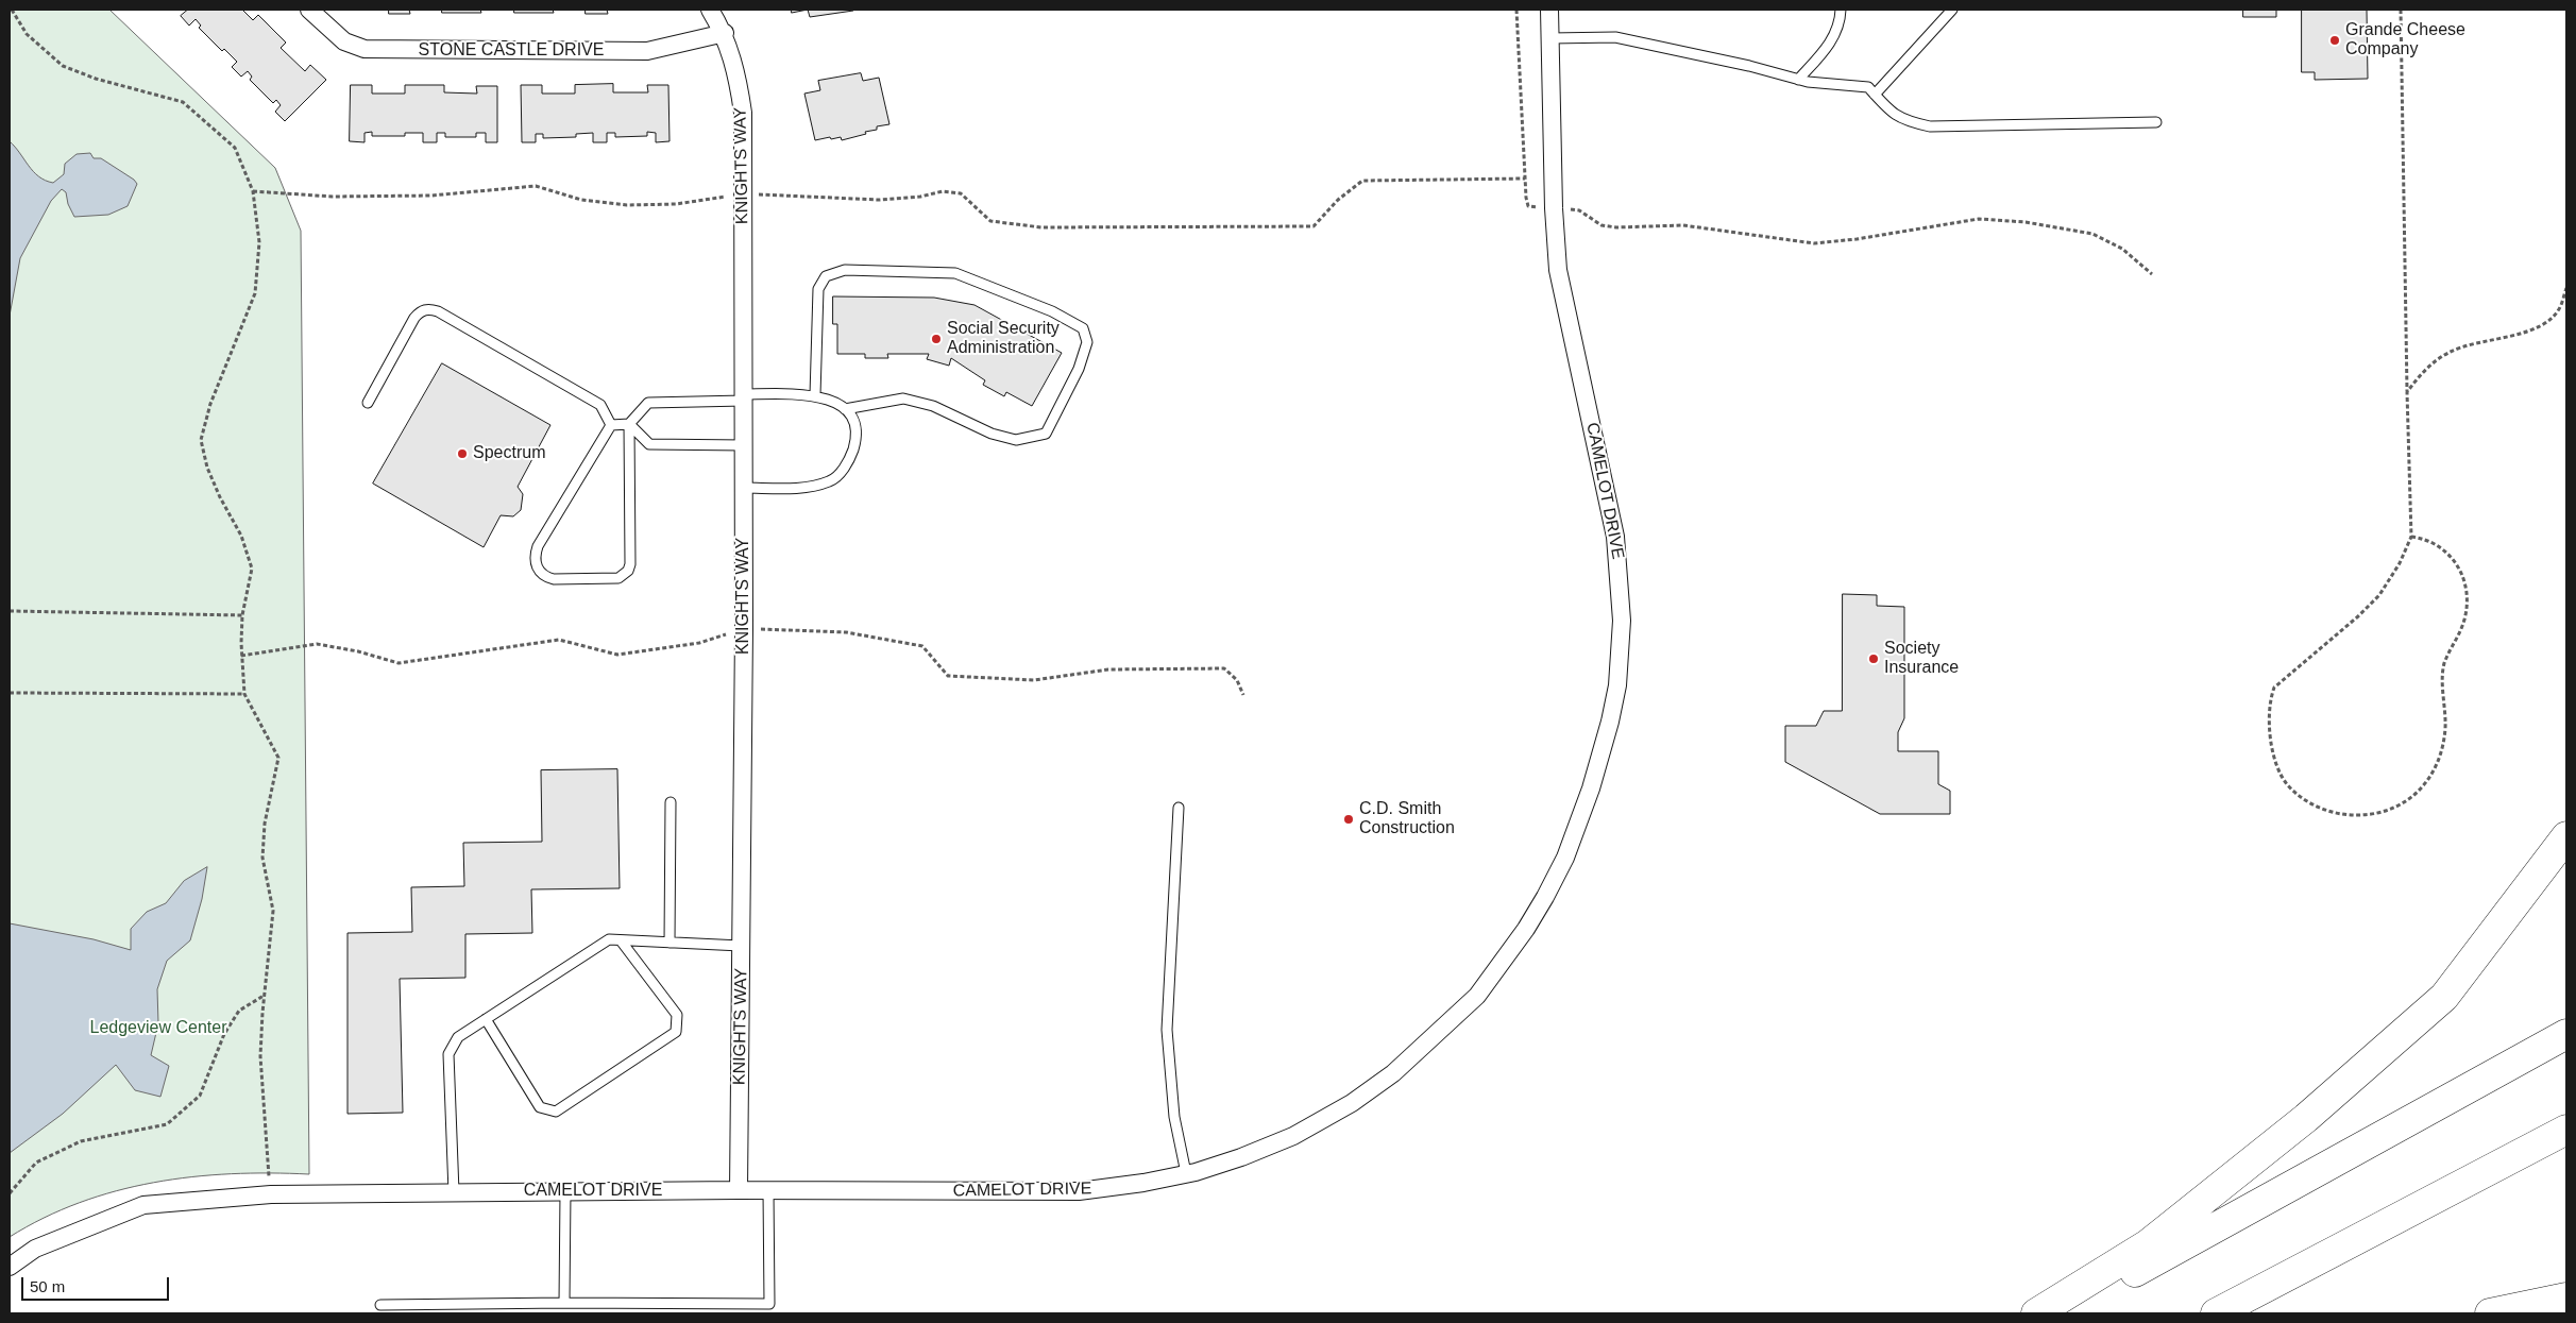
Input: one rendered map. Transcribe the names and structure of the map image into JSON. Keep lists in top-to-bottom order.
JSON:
{
  "streets": {
    "street": ["STONE CASTLE DRIVE", "KNIGHTS WAY", "CAMELOT DRIVE"]
  },
  "crossings": [
    ["STONE CASTLE DRIVE", "KNIGHTS WAY"],
    ["KNIGHTS WAY", "CAMELOT DRIVE"]
  ],
  "parks": ["Ledgeview Center"],
  "places": [
    "Grande Cheese Company",
    "Social Security Administration",
    "Spectrum",
    "Society Insurance",
    "C.D. Smith Construction"
  ],
  "scale_bar": "50 m"
}
